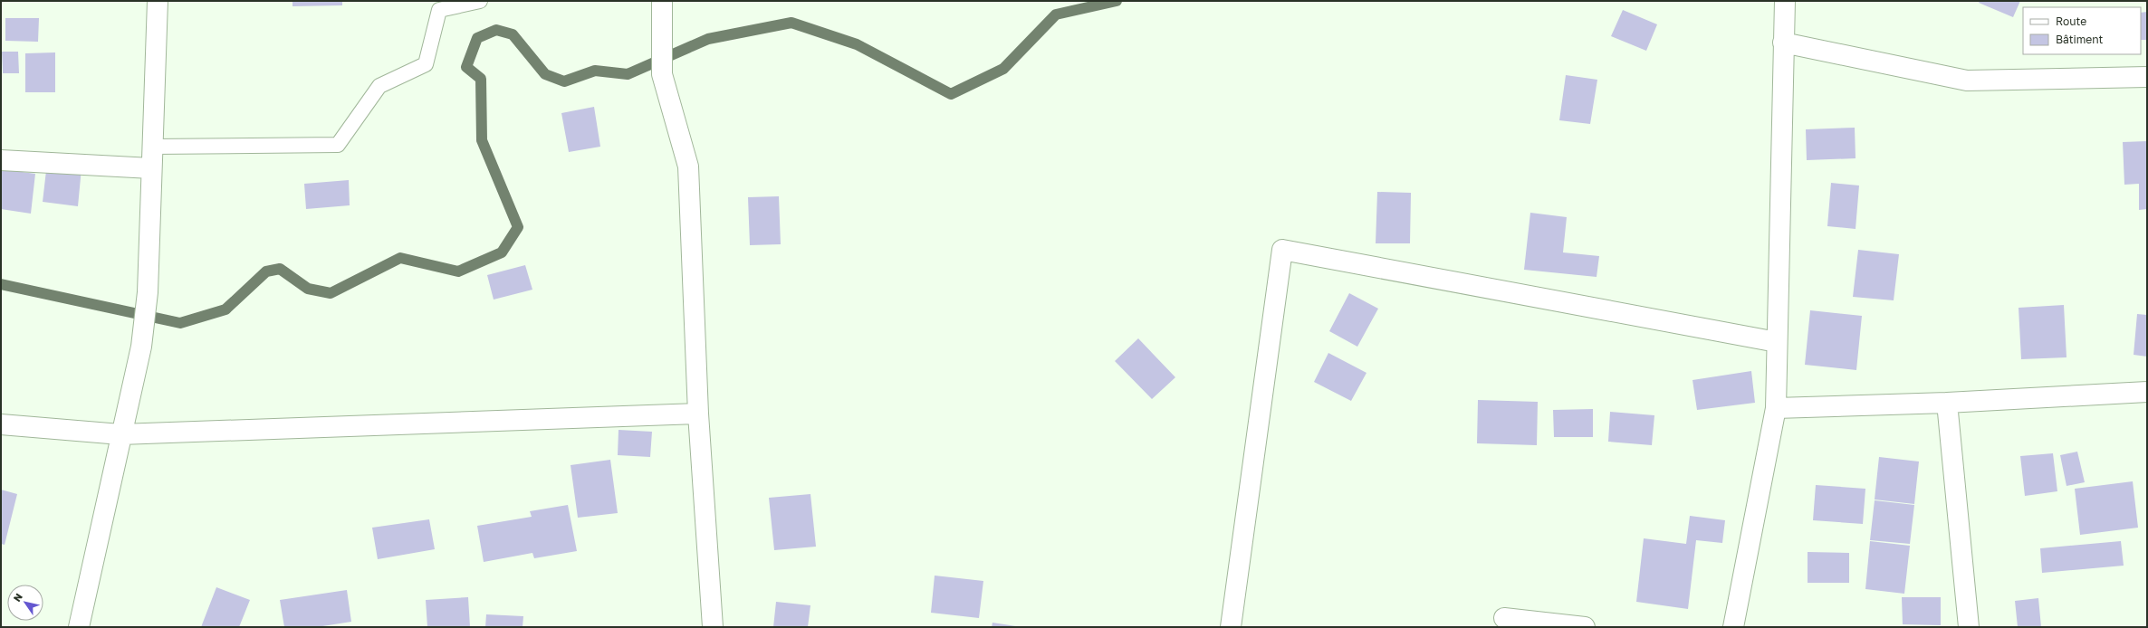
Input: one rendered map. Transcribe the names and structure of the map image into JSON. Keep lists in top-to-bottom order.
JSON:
{
  "legend": ["Route", "Bâtiment"],
  "north": "top left"
}
